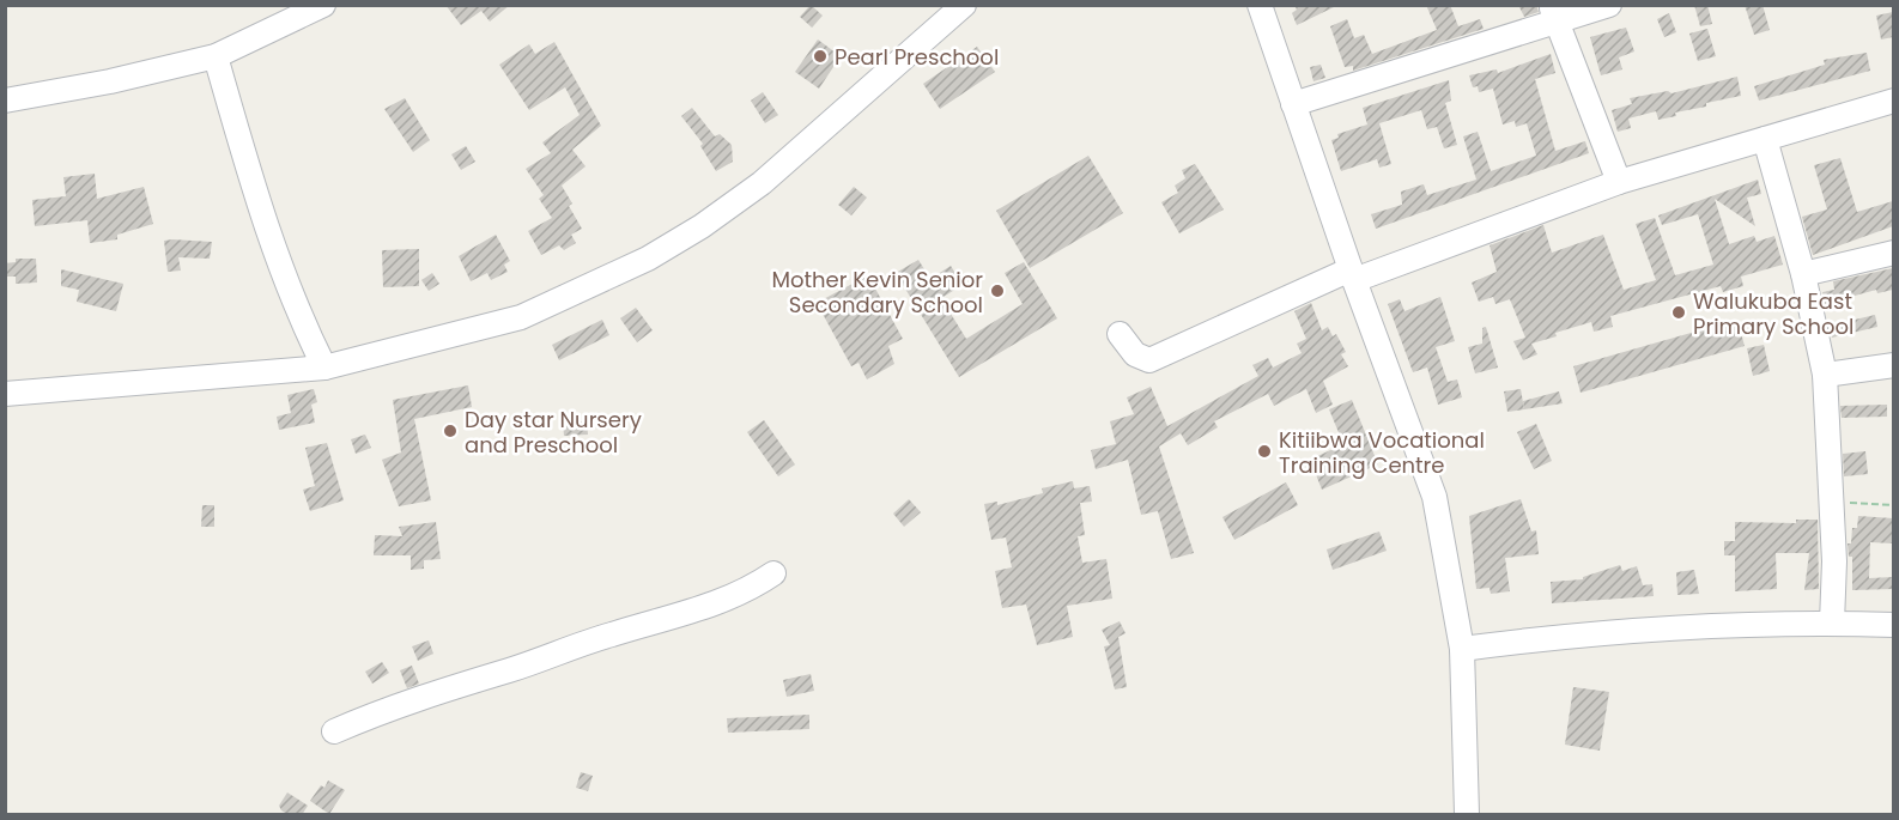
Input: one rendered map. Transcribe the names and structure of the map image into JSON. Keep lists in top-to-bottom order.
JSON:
{
  "places": [
    "Pearl Preschool",
    "Mother Kevin Senior Secondary School",
    "Walukuba East Primary School",
    "Day star Nursery and Preschool",
    "Kitiibwa Vocational Training Centre"
  ]
}
